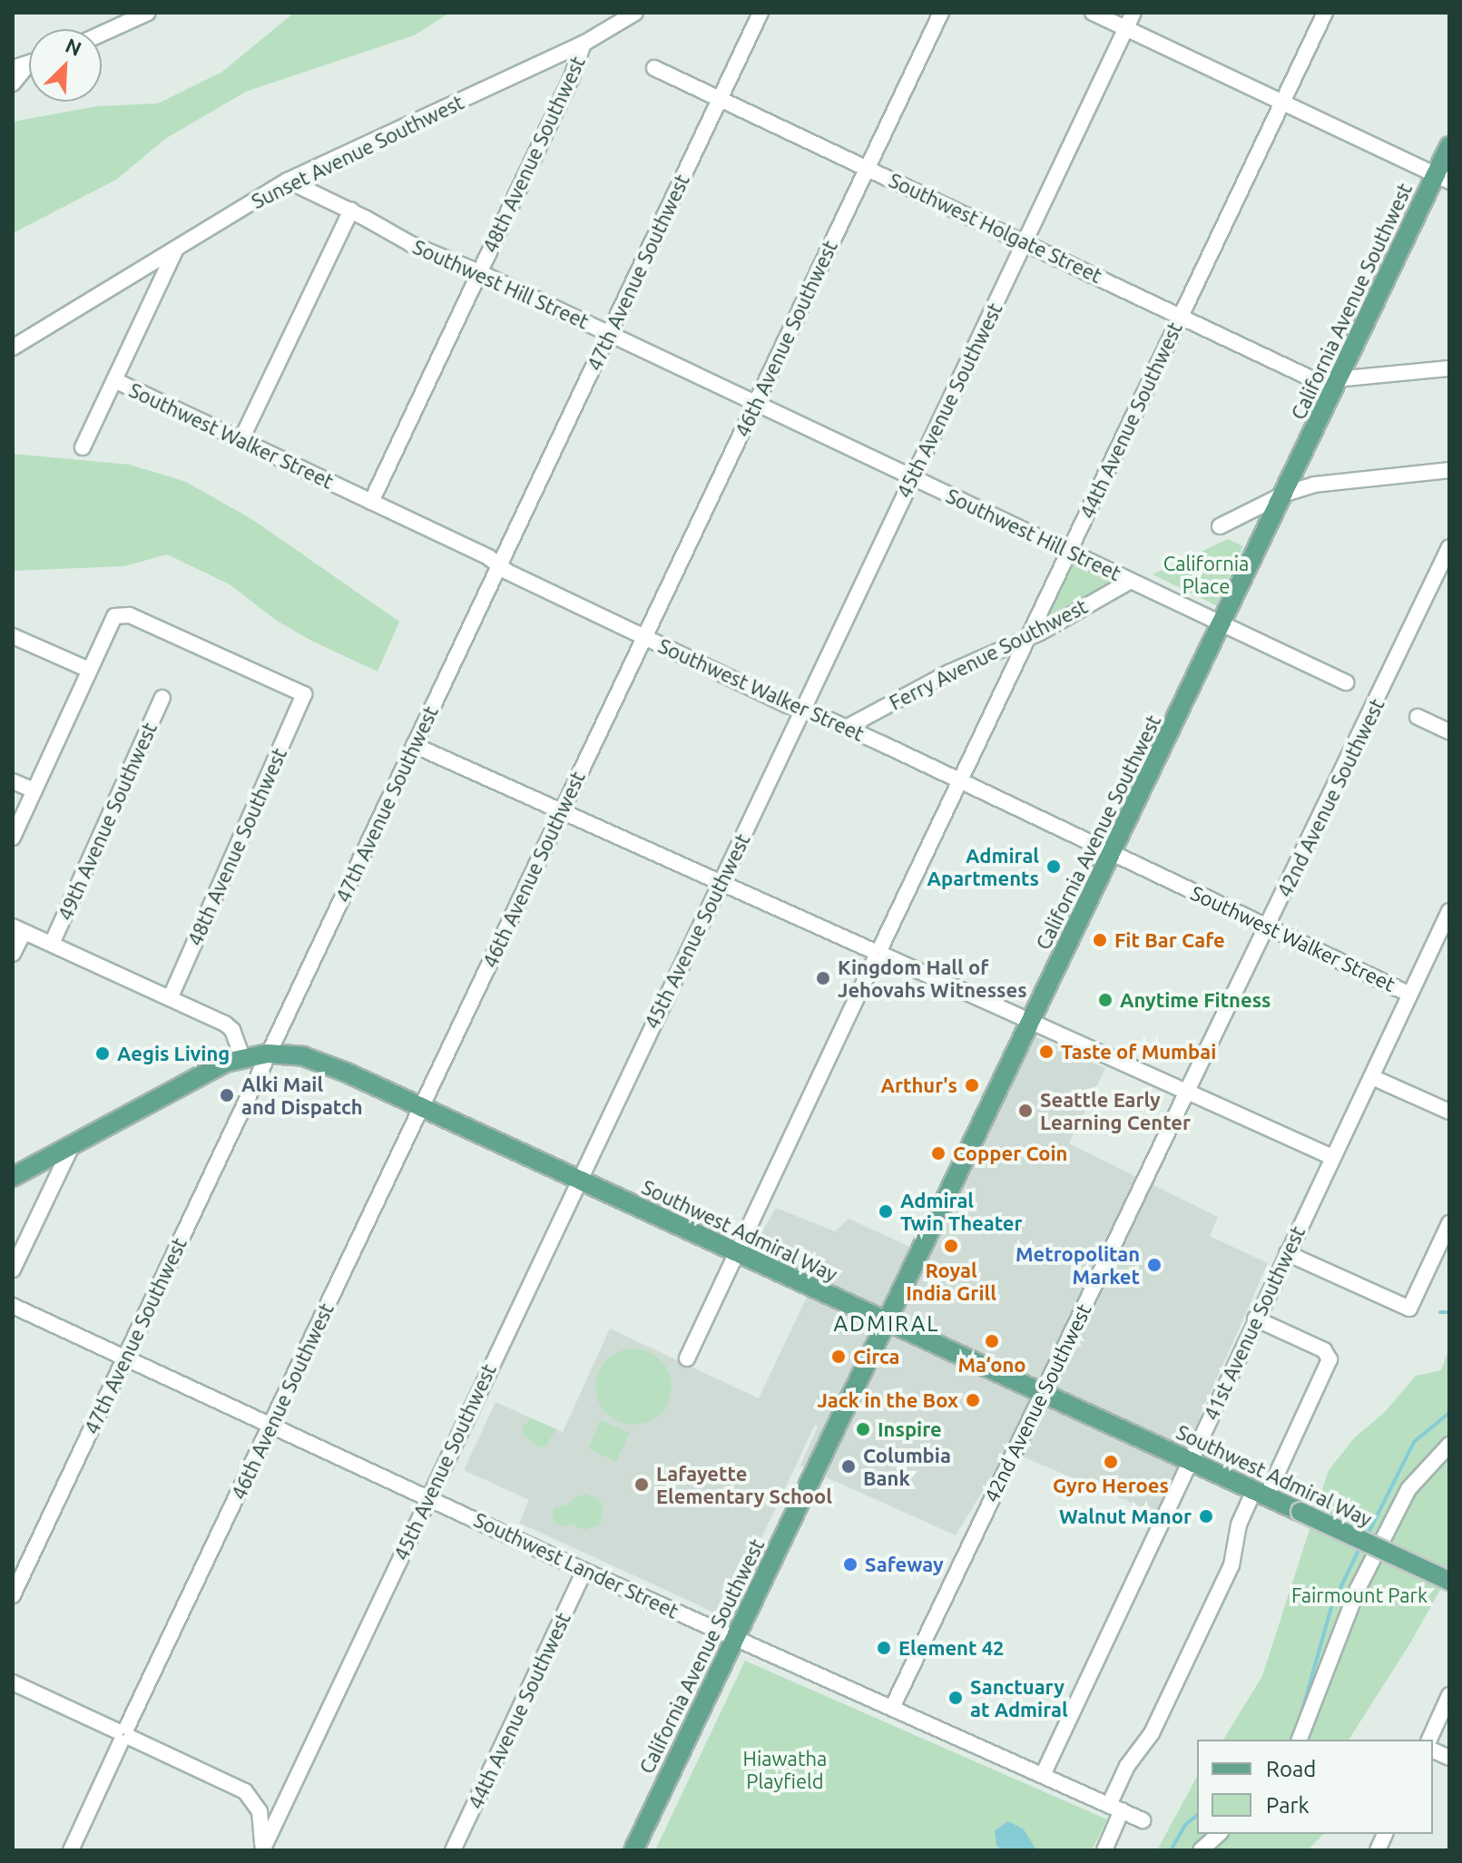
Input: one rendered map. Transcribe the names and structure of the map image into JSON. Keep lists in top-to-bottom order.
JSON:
{
  "streets": {
    "main road": ["California Avenue Southwest", "Southwest Admiral Way"],
    "street": [
      "Sunset Avenue Southwest",
      "48th Avenue Southwest",
      "Southwest Holgate Street",
      "47th Avenue Southwest",
      "Southwest Hill Street",
      "46th Avenue Southwest",
      "45th Avenue Southwest",
      "44th Avenue Southwest",
      "Southwest Walker Street",
      "Ferry Avenue Southwest",
      "42nd Avenue Southwest",
      "49th Avenue Southwest",
      "41st Avenue Southwest",
      "Southwest Lander Street"
    ]
  },
  "crossings": [
    ["Sunset Avenue Southwest", "48th Avenue Southwest"],
    ["Sunset Avenue Southwest", "Southwest Hill Street"],
    ["48th Avenue Southwest", "Southwest Hill Street"],
    ["48th Avenue Southwest", "Southwest Walker Street"],
    ["Southwest Holgate Street", "47th Avenue Southwest"],
    ["Southwest Holgate Street", "California Avenue Southwest"],
    ["Southwest Holgate Street", "46th Avenue Southwest"],
    ["Southwest Holgate Street", "45th Avenue Southwest"],
    ["Southwest Holgate Street", "44th Avenue Southwest"],
    ["47th Avenue Southwest", "Southwest Hill Street"],
    ["47th Avenue Southwest", "Southwest Walker Street"],
    ["47th Avenue Southwest", "Southwest Admiral Way"],
    ["47th Avenue Southwest", "Southwest Lander Street"],
    ["Southwest Hill Street", "California Avenue Southwest"],
    ["Southwest Hill Street", "46th Avenue Southwest"],
    ["Southwest Hill Street", "45th Avenue Southwest"],
    ["Southwest Hill Street", "44th Avenue Southwest"],
    ["Southwest Hill Street", "Ferry Avenue Southwest"],
    ["California Avenue Southwest", "Southwest Walker Street"],
    ["California Avenue Southwest", "Southwest Admiral Way"],
    ["California Avenue Southwest", "Southwest Lander Street"],
    ["46th Avenue Southwest", "Southwest Walker Street"],
    ["46th Avenue Southwest", "Southwest Admiral Way"],
    ["46th Avenue Southwest", "Southwest Lander Street"],
    ["45th Avenue Southwest", "Southwest Walker Street"],
    ["45th Avenue Southwest", "Southwest Admiral Way"],
    ["45th Avenue Southwest", "Southwest Lander Street"],
    ["44th Avenue Southwest", "Southwest Walker Street"],
    ["44th Avenue Southwest", "Ferry Avenue Southwest"],
    ["44th Avenue Southwest", "Southwest Admiral Way"],
    ["44th Avenue Southwest", "Southwest Lander Street"],
    ["Southwest Walker Street", "Ferry Avenue Southwest"],
    ["Southwest Walker Street", "42nd Avenue Southwest"],
    ["Southwest Walker Street", "41st Avenue Southwest"],
    ["42nd Avenue Southwest", "Southwest Admiral Way"],
    ["42nd Avenue Southwest", "Southwest Lander Street"],
    ["Southwest Admiral Way", "41st Avenue Southwest"],
    ["41st Avenue Southwest", "Southwest Lander Street"]
  ],
  "districts": ["ADMIRAL"],
  "parks": ["California Place", "Fairmount Park", "Hiawatha Playfield"],
  "places": [
    "Admiral Apartments",
    "Fit Bar Cafe",
    "Kingdom Hall of Jehovahs Witnesses",
    "Anytime Fitness",
    "Taste of Mumbai",
    "Aegis Living",
    "Arthur's",
    "Alki Mail and Dispatch",
    "Seattle Early Learning Center",
    "Copper Coin",
    "Admiral Twin Theater",
    "Royal India Grill",
    "Metropolitan Market",
    "Ma‘ono",
    "Circa",
    "Jack in the Box",
    "Inspire",
    "Gyro Heroes",
    "Columbia Bank",
    "Lafayette Elementary School",
    "Walnut Manor",
    "Safeway",
    "Element 42",
    "Sanctuary at Admiral"
  ],
  "legend": ["Road", "Park"],
  "north": "top right"
}
